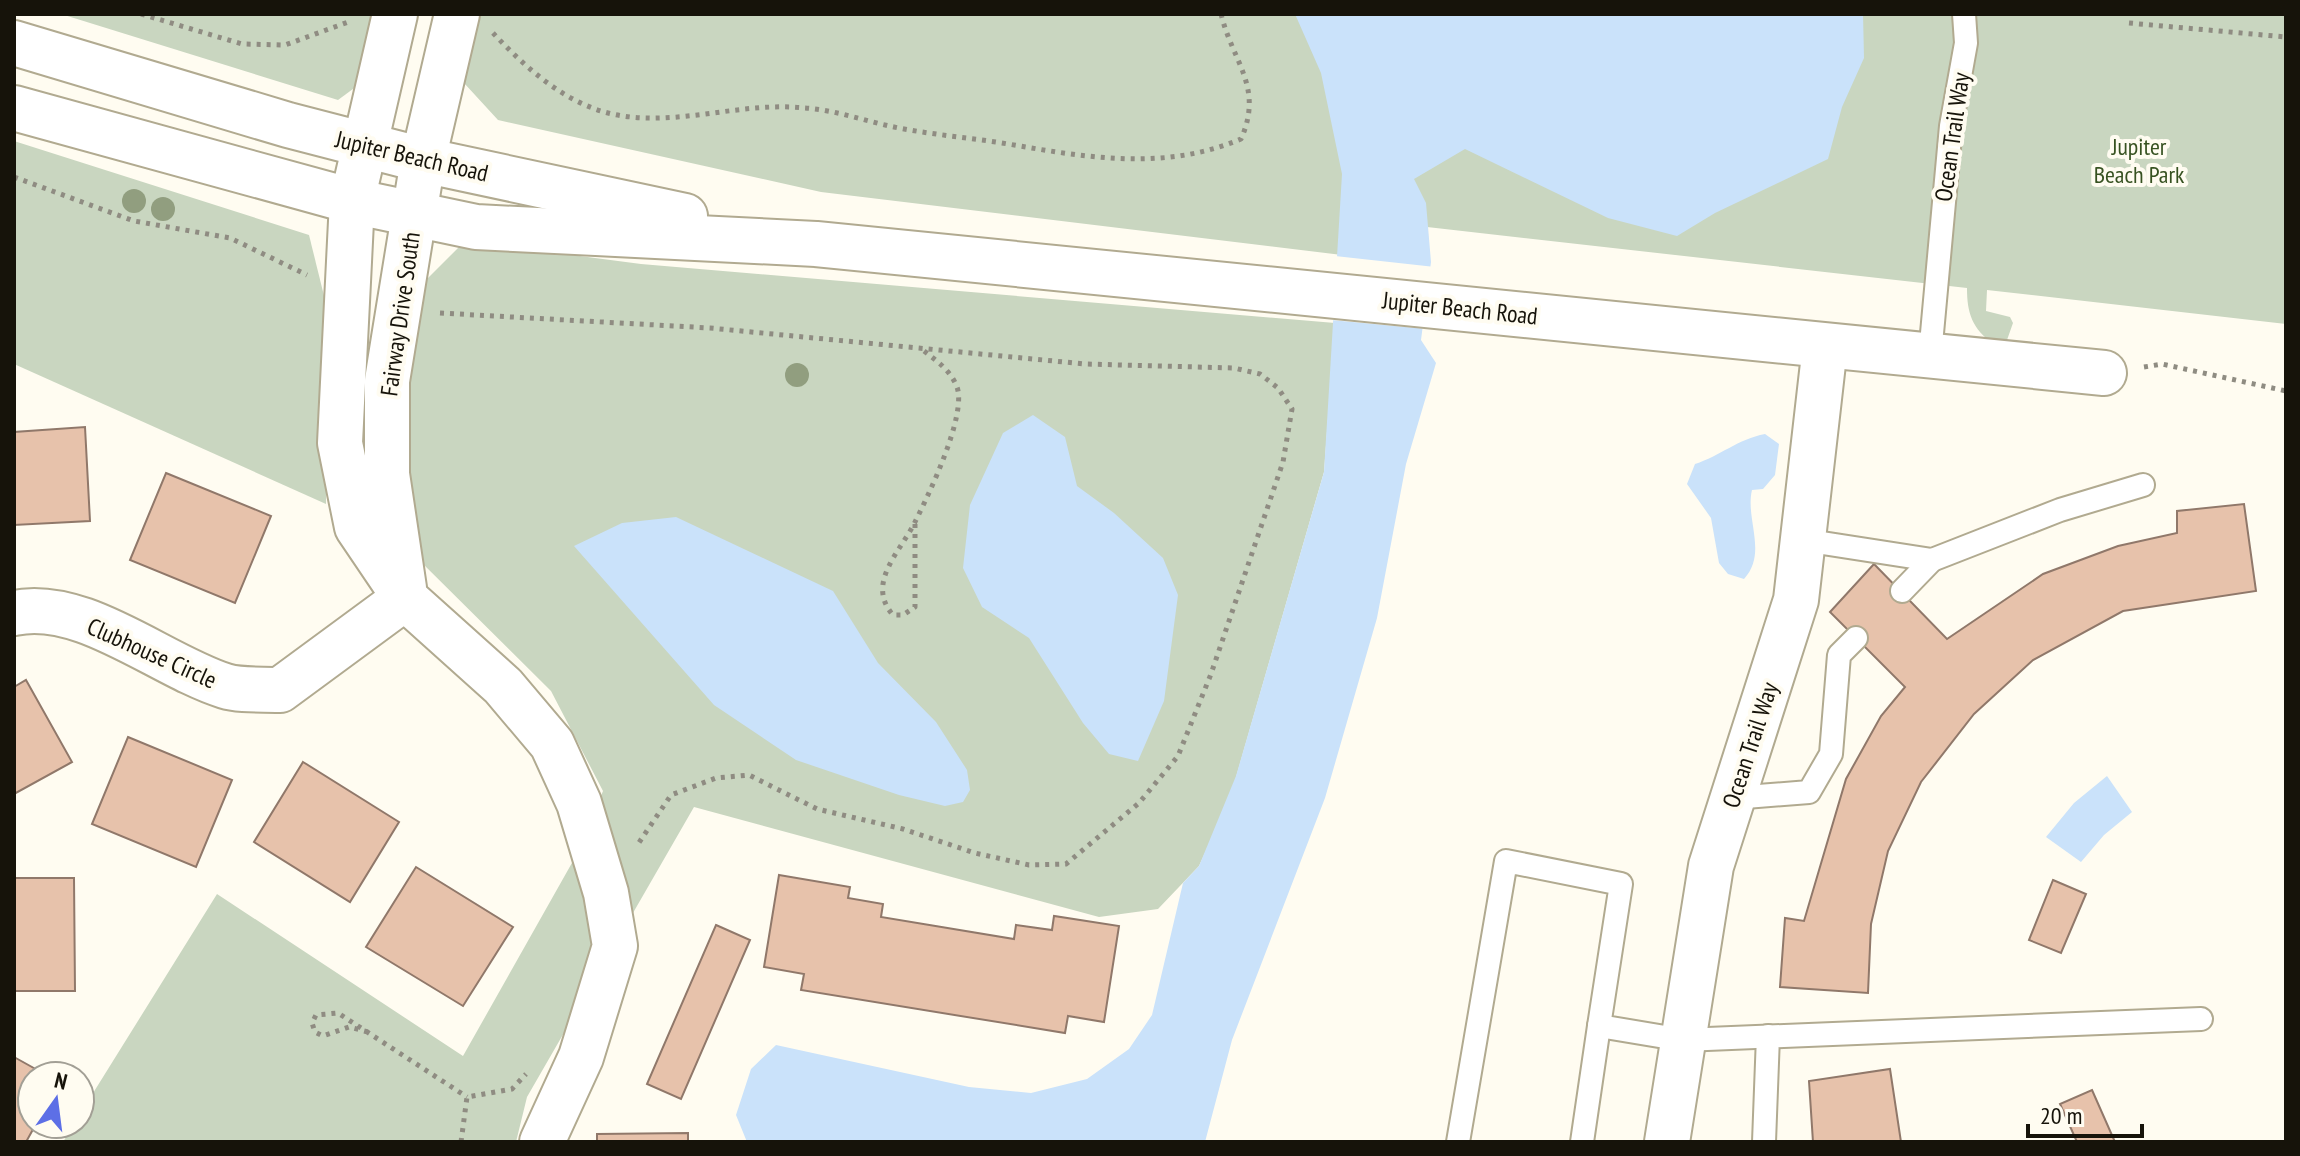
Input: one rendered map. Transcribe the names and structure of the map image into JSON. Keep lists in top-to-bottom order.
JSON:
{
  "streets": {
    "street": [
      "Ocean Trail Way",
      "Jupiter Beach Road",
      "Fairway Drive South",
      "Clubhouse Circle"
    ]
  },
  "crossings": [
    ["Ocean Trail Way", "Jupiter Beach Road"],
    ["Jupiter Beach Road", "Fairway Drive South"],
    ["Fairway Drive South", "Clubhouse Circle"]
  ],
  "parks": ["Jupiter Beach Park"],
  "scale_bar": "20 m",
  "north": "top"
}
